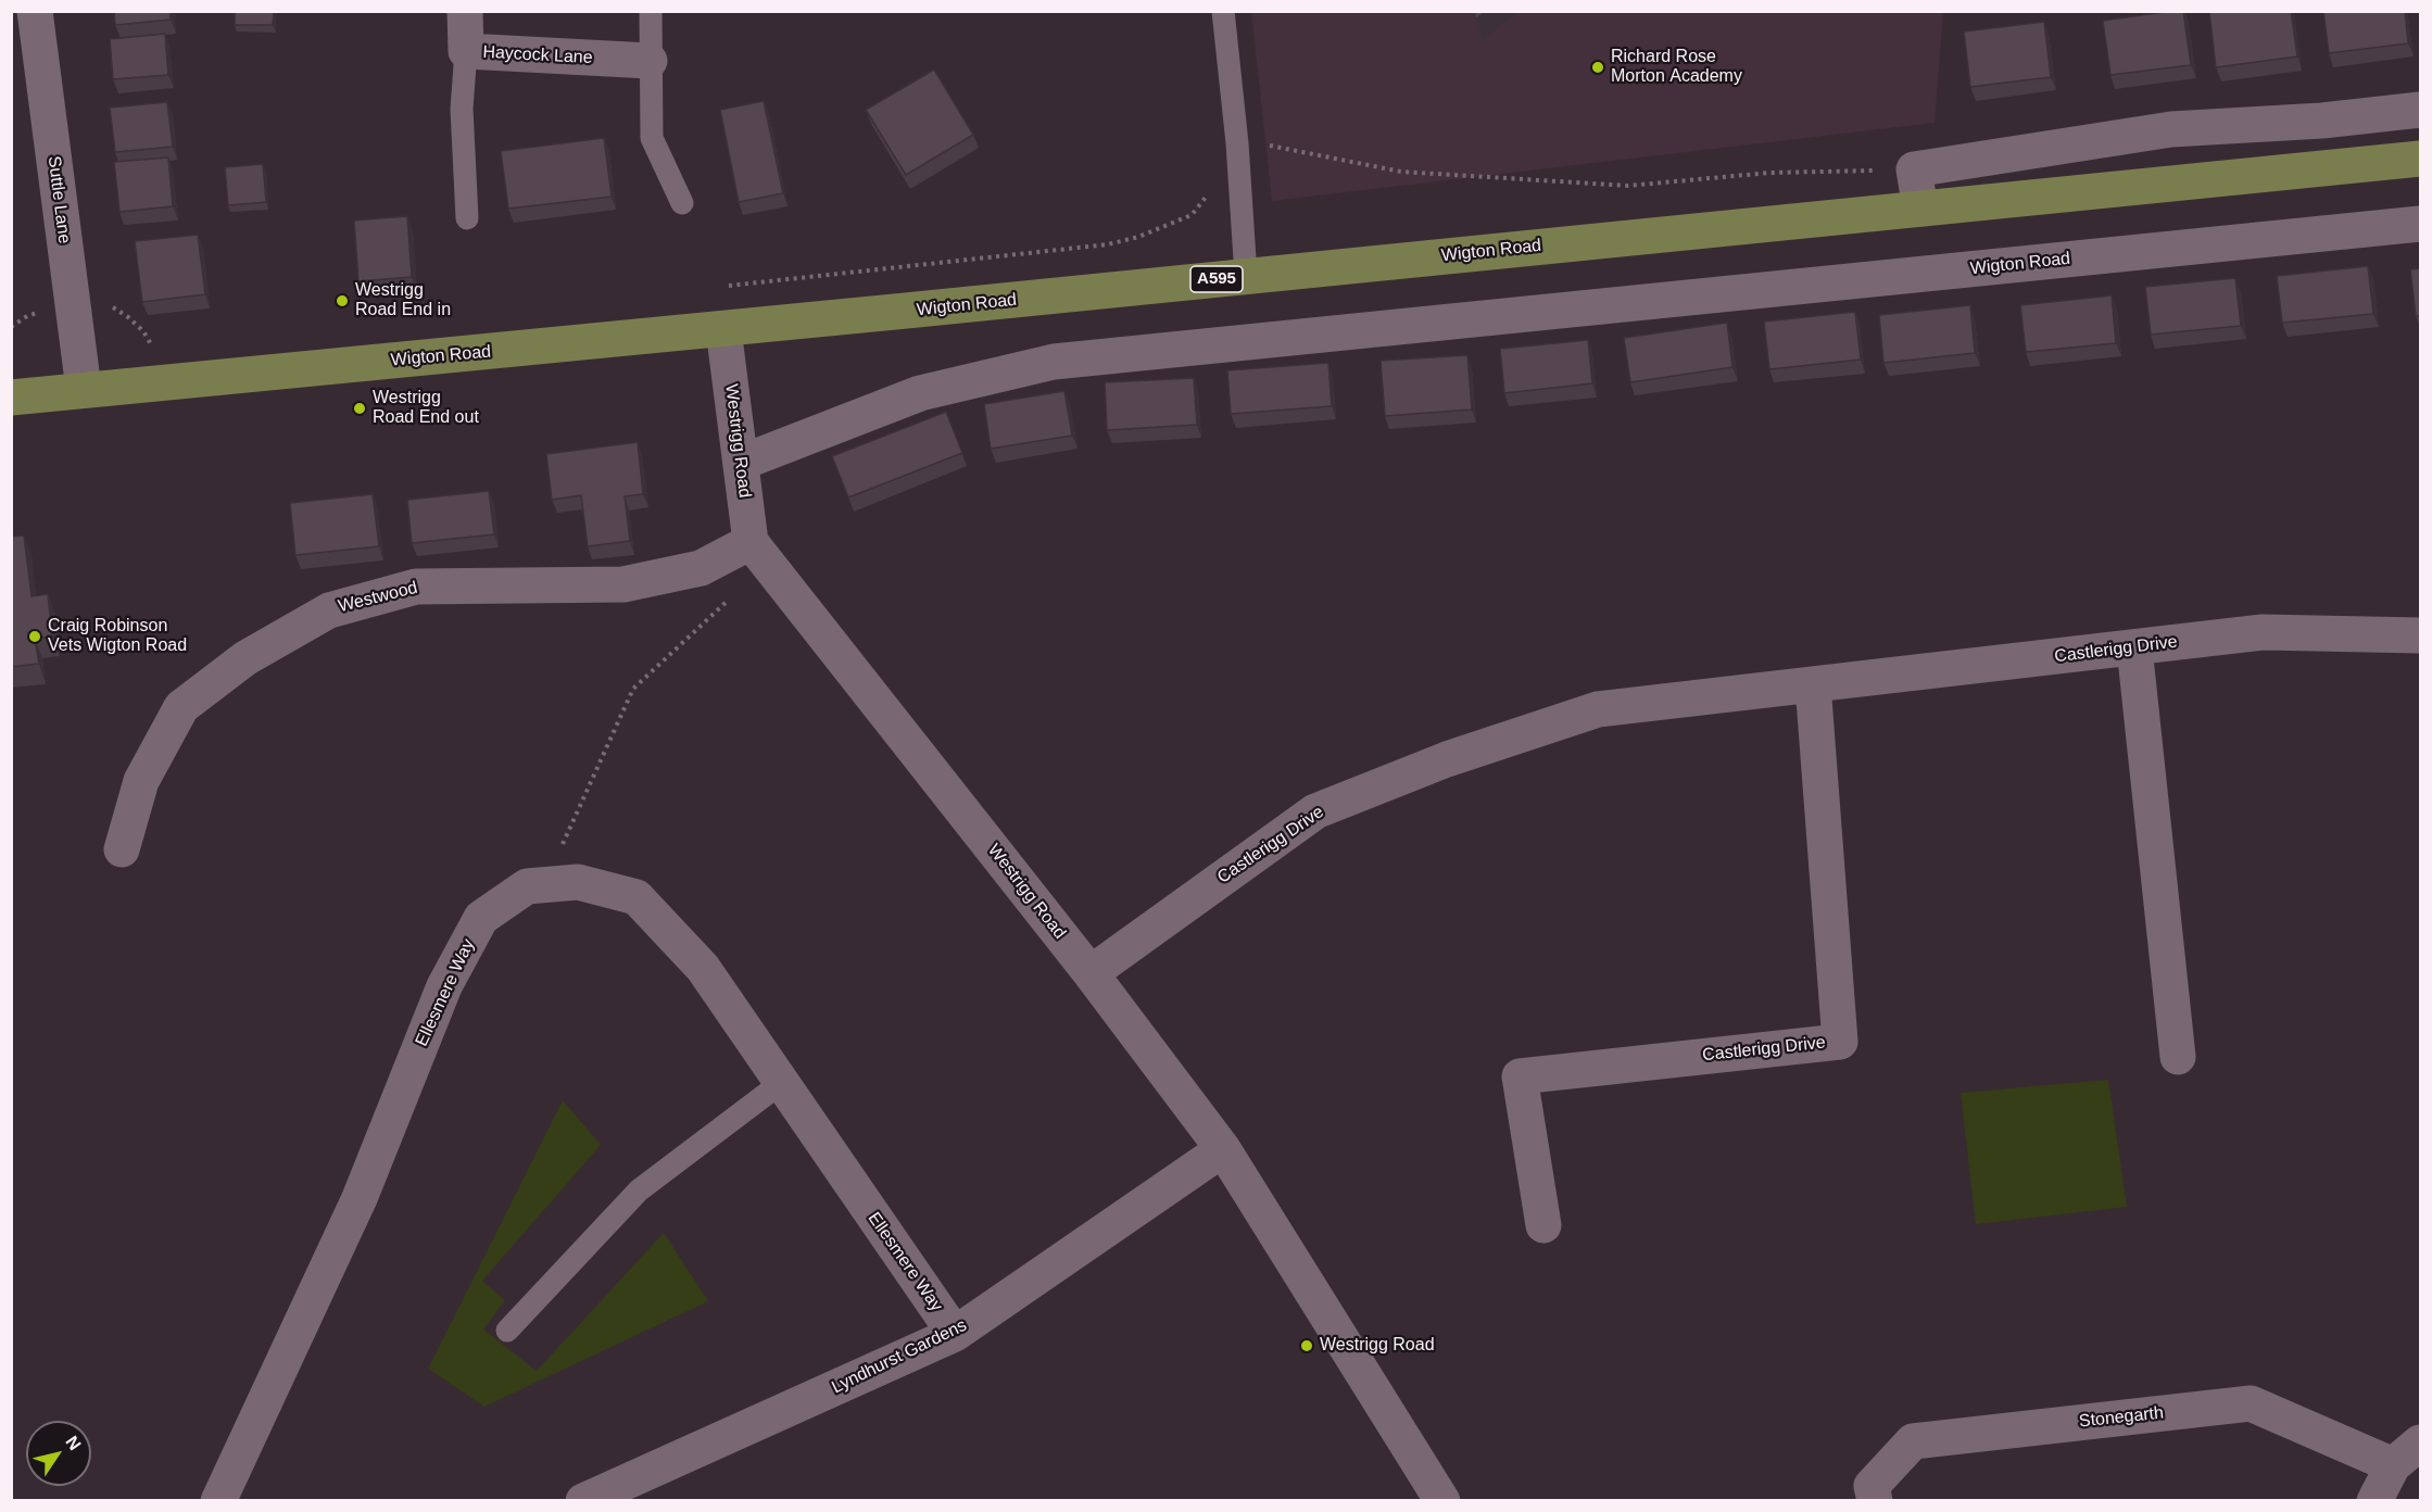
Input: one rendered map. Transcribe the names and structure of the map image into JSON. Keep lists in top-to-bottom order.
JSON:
{
  "streets": {
    "main road": ["Wigton Road", "A595"],
    "street": [
      "Haycock Lane",
      "Suttle Lane",
      "Westrigg Road",
      "Westwood",
      "Castlerigg Drive",
      "Ellesmere Way",
      "Lyndhurst Gardens",
      "Stonegarth"
    ]
  },
  "crossings": [
    ["Suttle Lane", "Wigton Road"],
    ["Wigton Road", "Westrigg Road"],
    ["Westrigg Road", "Westwood"],
    ["Westrigg Road", "Castlerigg Drive"],
    ["Westrigg Road", "Lyndhurst Gardens"],
    ["Ellesmere Way", "Lyndhurst Gardens"]
  ],
  "places": [
    "Richard Rose Morton Academy",
    "Westrigg Road End in",
    "Westrigg Road End out",
    "Craig Robinson Vets Wigton Road",
    "Westrigg Road"
  ],
  "north": "top right"
}
